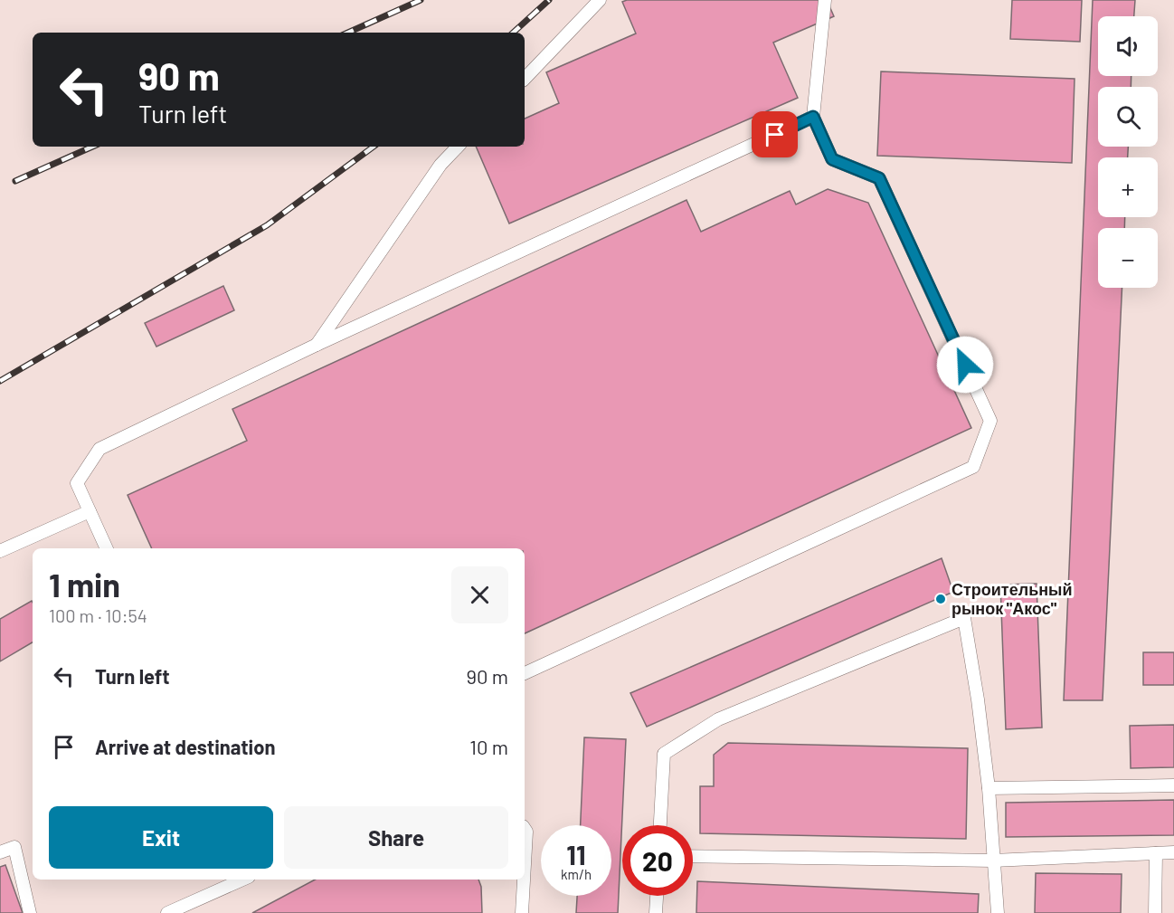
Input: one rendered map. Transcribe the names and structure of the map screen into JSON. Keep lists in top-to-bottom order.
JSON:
{
  "places": ["Строительный рынок \"Акос\""],
  "page": {
    "map_buttons": ["+", "−"],
    "turn": ["90 m", "Turn left"],
    "heading": ["1 min", "100 m · 10:54"],
    "list": [
      {
        "name": "Turn left",
        "value": "90 m"
      },
      {
        "name": "Arrive at destination",
        "value": "10 m"
      }
    ],
    "buttons": ["Exit", "Share"],
    "speed": "11 km/h",
    "limit": "20"
  }
}
